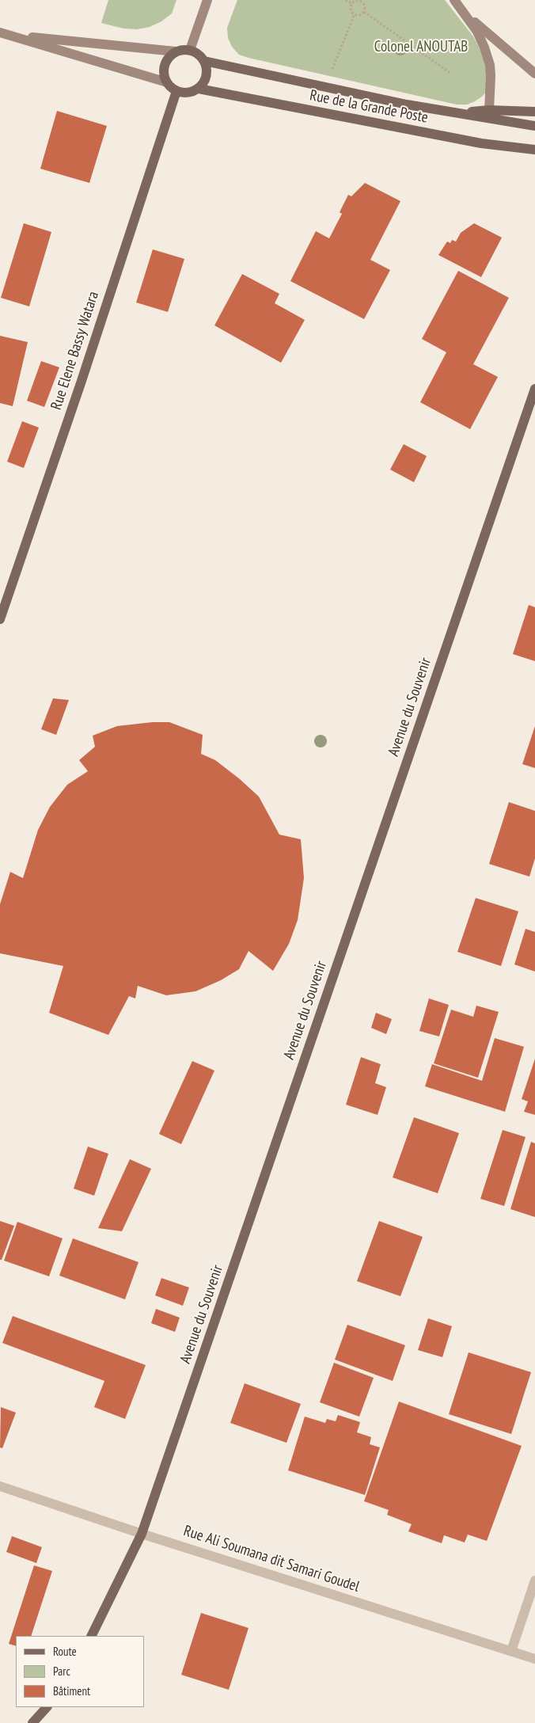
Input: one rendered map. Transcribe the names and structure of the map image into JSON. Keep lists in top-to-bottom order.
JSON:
{
  "streets": {
    "main road": ["Rue de la Grande Poste", "Rue Elene Bassy Watara", "Avenue du Souvenir"],
    "street": ["Rue Ali Soumana dit Samari Goudel"]
  },
  "crossings": [
    ["Rue de la Grande Poste", "Rue Elene Bassy Watara"],
    ["Avenue du Souvenir", "Rue Ali Soumana dit Samari Goudel"]
  ],
  "parks": ["Colonel ANOUTAB"],
  "legend": ["Route", "Parc", "Bâtiment"]
}
